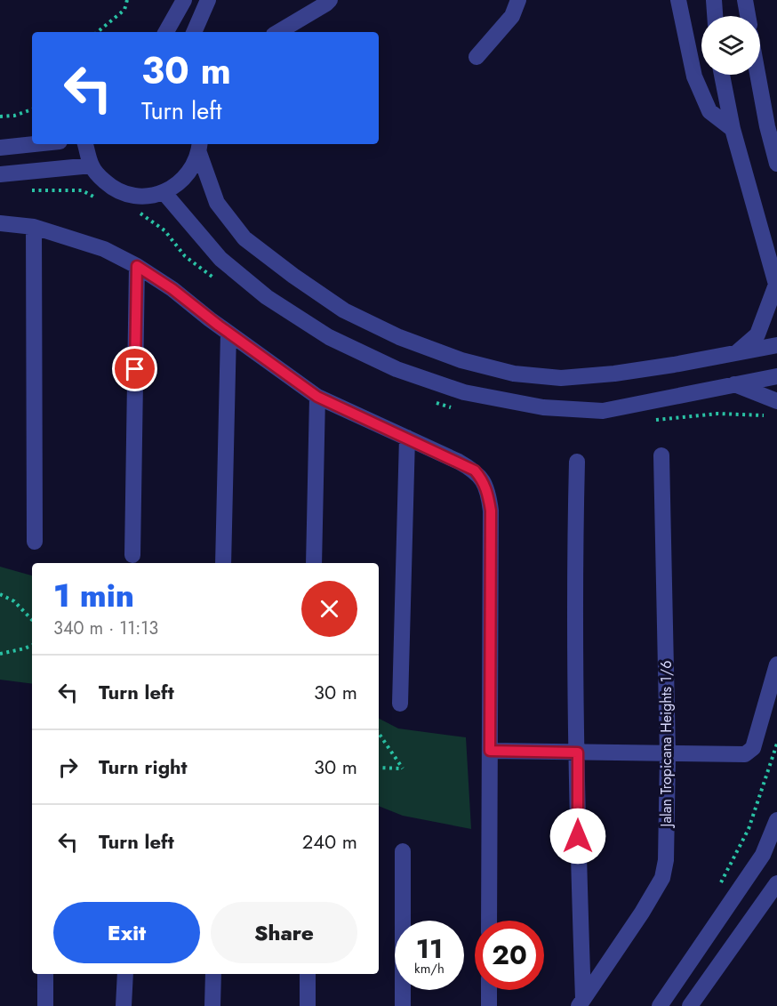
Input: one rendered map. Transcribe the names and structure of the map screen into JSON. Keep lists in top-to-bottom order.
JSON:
{
  "streets": {
    "street": ["Jalan Tropicana Heights 1/6"]
  },
  "page": {
    "turn": ["30 m", "Turn left"],
    "heading": ["1 min", "340 m · 11:13"],
    "list": [
      {
        "name": "Turn left",
        "value": "30 m"
      },
      {
        "name": "Turn right",
        "value": "30 m"
      },
      {
        "name": "Turn left",
        "value": "240 m"
      }
    ],
    "buttons": ["Exit", "Share"],
    "speed": "11 km/h",
    "limit": "20"
  }
}
